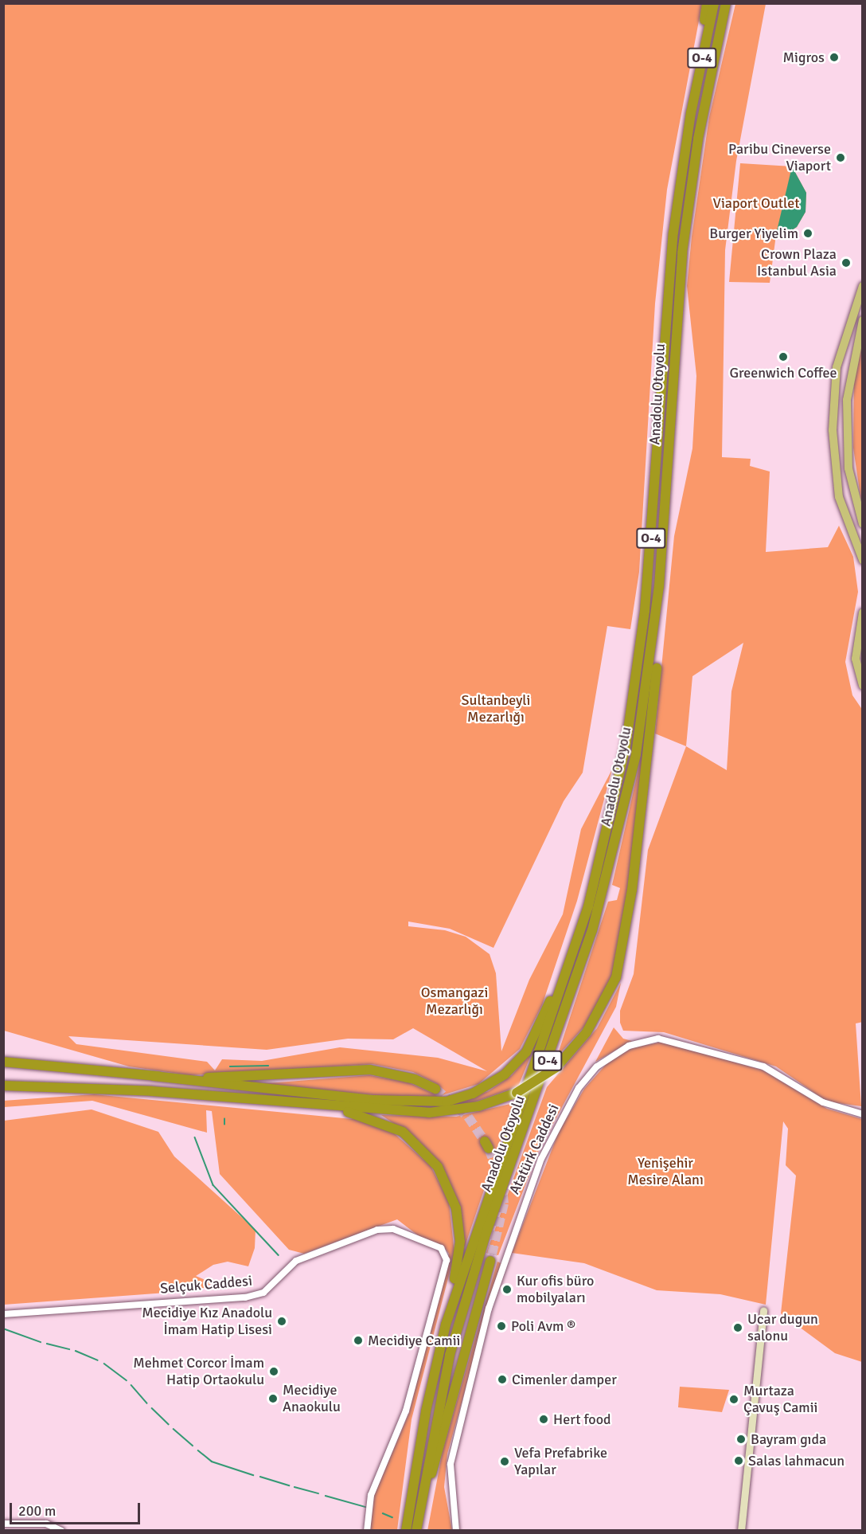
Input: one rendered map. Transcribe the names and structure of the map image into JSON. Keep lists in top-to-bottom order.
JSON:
{
  "streets": {
    "highway": ["O-4", "Anadolu Otoyolu"],
    "street": ["Atatürk Caddesi", "Selçuk Caddesi"]
  },
  "parks": [
    "Viaport Outlet",
    "Sultanbeyli Mezarlığı",
    "Osmangazi Mezarlığı",
    "Yenişehir Mesire Alanı"
  ],
  "places": [
    "Migros",
    "Paribu Cineverse Viaport",
    "Burger Yiyelim",
    "Crown Plaza Istanbul Asia",
    "Greenwich Coffee",
    "Kur ofis büro mobilyaları",
    "Mecidiye Kız Anadolu İmam Hatip Lisesi",
    "Poli Avm ®",
    "Ucar dugun salonu",
    "Mecidiye Camii",
    "Mehmet Corcor İmam Hatip Ortaokulu",
    "Cimenler damper",
    "Mecidiye Anaokulu",
    "Murtaza Çavuş Camii",
    "Hert food",
    "Bayram gıda",
    "Salas lahmacun",
    "Vefa Prefabrike Yapılar"
  ],
  "scale_bar": "200 m"
}
